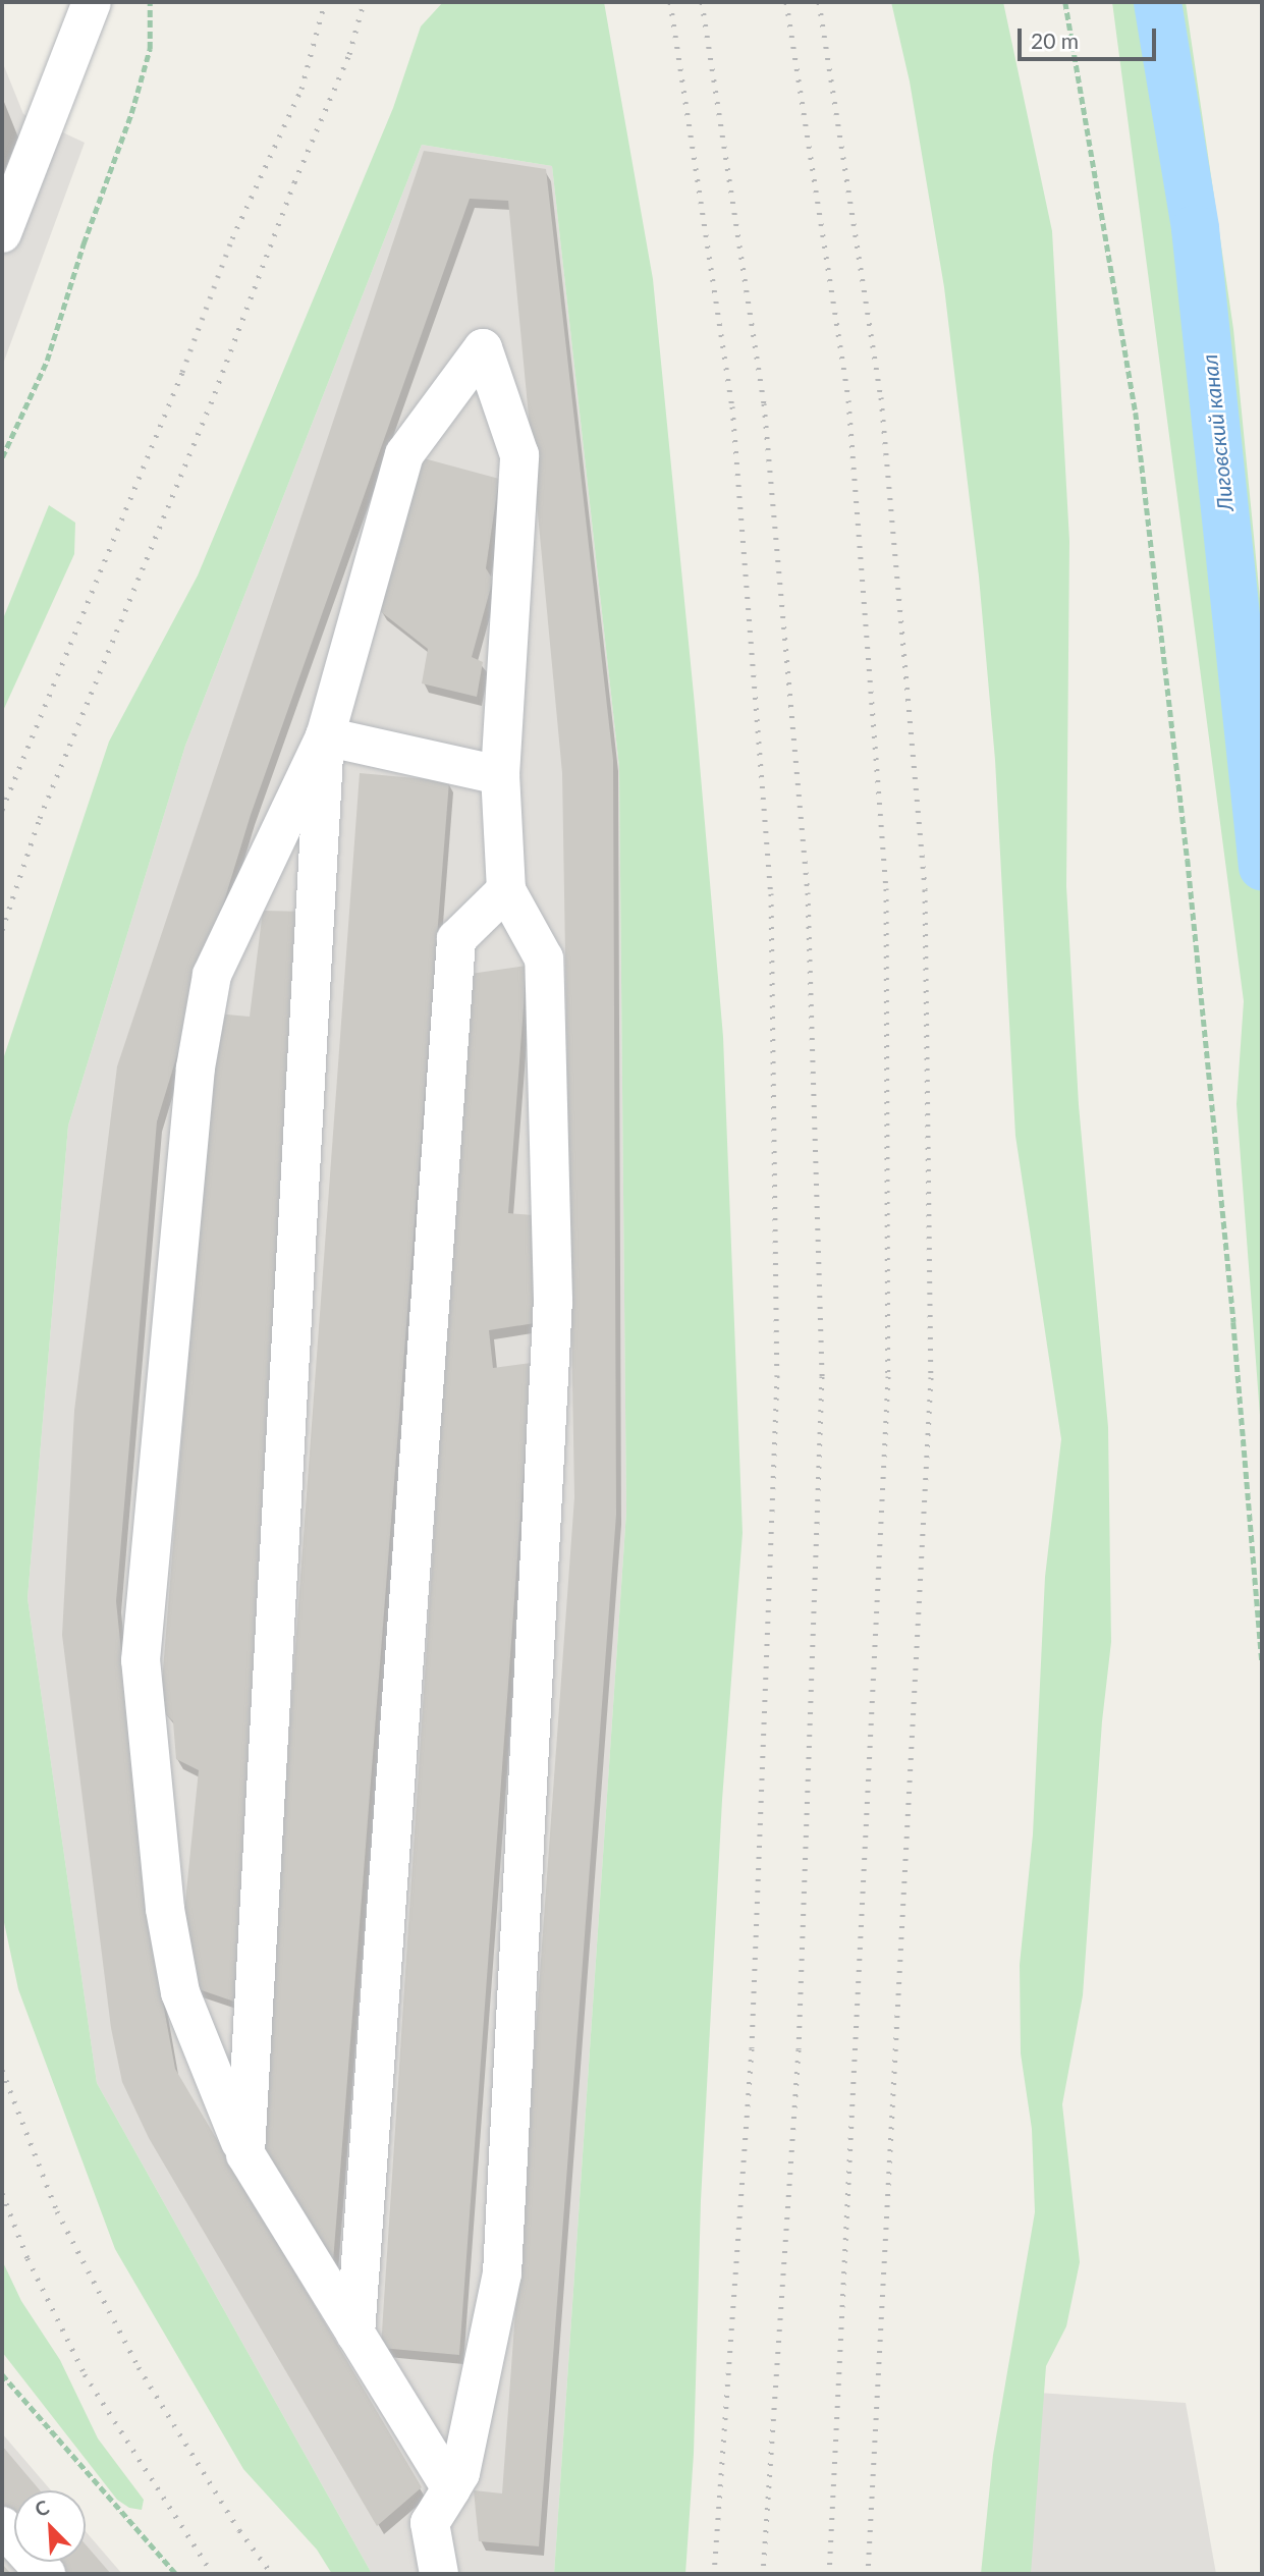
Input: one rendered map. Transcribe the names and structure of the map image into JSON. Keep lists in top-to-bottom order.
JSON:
{
  "water": ["Лиговский канал"],
  "scale_bar": "20 m",
  "north": "top left"
}
